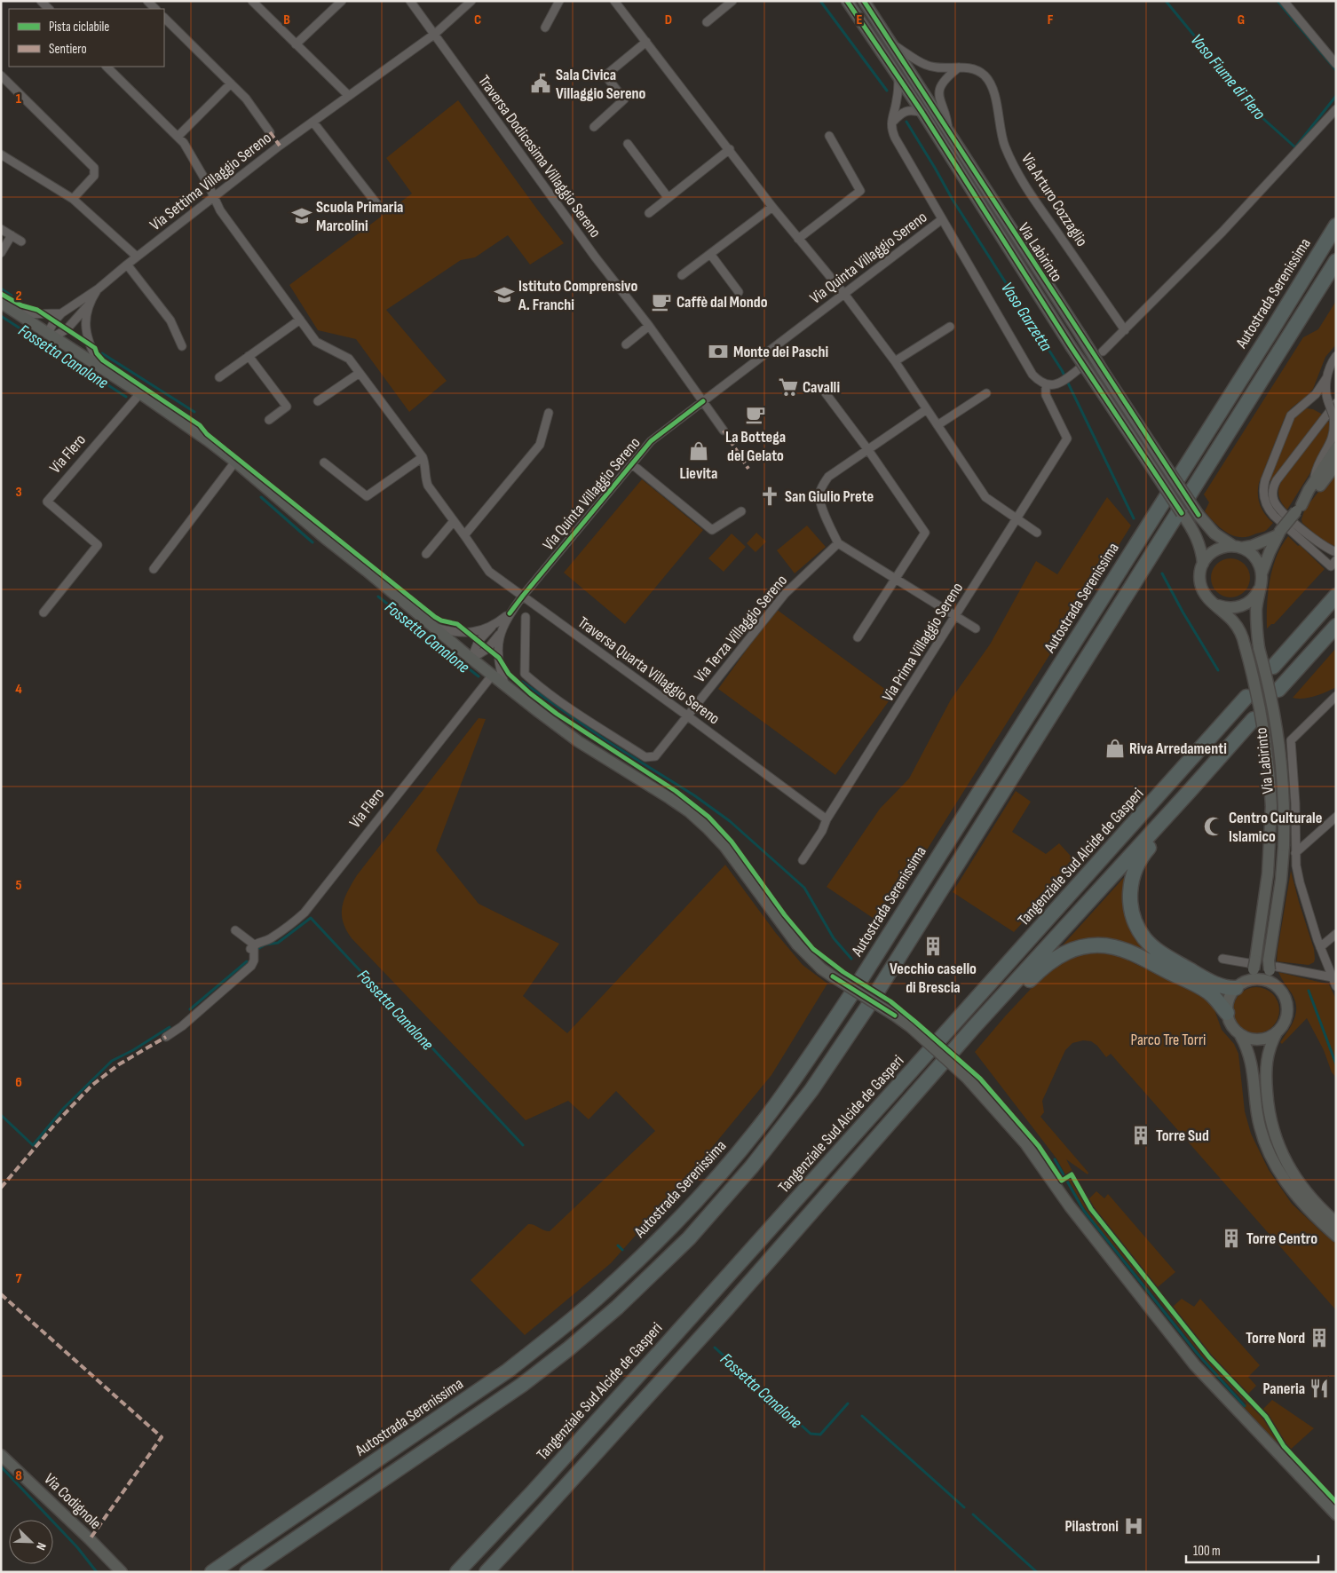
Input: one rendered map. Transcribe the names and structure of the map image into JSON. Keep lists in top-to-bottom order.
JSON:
{
  "streets": {
    "highway": ["Autostrada Serenissima", "Tangenziale Sud Alcide de Gasperi"],
    "street": [
      "Traversa Dodicesima Villaggio Sereno",
      "Via Settima Villaggio Sereno",
      "Via Arturo Cozzaglio",
      "Via Labirinto",
      "Via Quinta Villaggio Sereno",
      "Via Flero",
      "Via Terza Villaggio Sereno",
      "Via Prima Villaggio Sereno",
      "Traversa Quarta Villaggio Sereno",
      "Via Codignole"
    ]
  },
  "crossings": [
    ["Traversa Dodicesima Villaggio Sereno", "Via Settima Villaggio Sereno"],
    ["Traversa Dodicesima Villaggio Sereno", "Via Quinta Villaggio Sereno"],
    ["Via Settima Villaggio Sereno", "Traversa Quarta Villaggio Sereno"],
    ["Via Quinta Villaggio Sereno", "Traversa Quarta Villaggio Sereno"],
    ["Via Terza Villaggio Sereno", "Traversa Quarta Villaggio Sereno"],
    ["Via Prima Villaggio Sereno", "Traversa Quarta Villaggio Sereno"]
  ],
  "water": ["Vaso Fiume di Flero", "Vaso Garzetta", "Fossetta Canalone"],
  "parks": ["Parco Tre Torri"],
  "places": {
    "public building": ["Sala Civica Villaggio Sereno"],
    "school or university": ["Scuola Primaria Marcolini", "Istituto Comprensivo A. Franchi"],
    "cafe": ["Caffè dal Mondo", "La Bottega del Gelato"],
    "bank": ["Monte dei Paschi"],
    "supermarket": ["Cavalli"],
    "shop": ["Lievita", "Riva Arredamenti"],
    "church": ["San Giulio Prete"],
    "mosque": ["Centro Culturale Islamico"],
    "building": [
      "Vecchio casello di Brescia",
      "Torre Sud",
      "Torre Centro",
      "Torre Nord"
    ],
    "restaurant": ["Paneria"],
    "hospital": ["Pilastroni"]
  },
  "legend": ["Pista ciclabile", "Sentiero"],
  "scale_bar": "100 m",
  "north": "bottom right",
  "grid": {
    "columns": [
      "B",
      "C",
      "D",
      "E",
      "F",
      "G"
    ],
    "rows": [
      "1",
      "2",
      "3",
      "4",
      "5",
      "6",
      "7",
      "8"
    ]
  }
}
